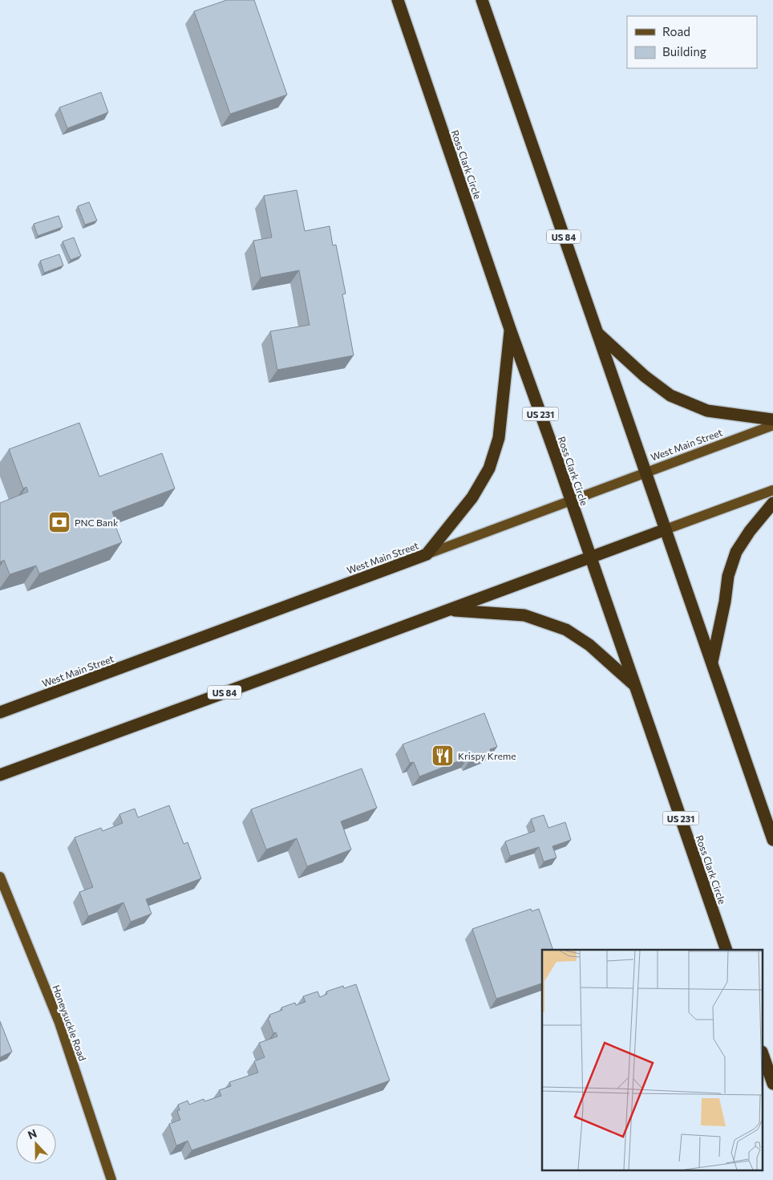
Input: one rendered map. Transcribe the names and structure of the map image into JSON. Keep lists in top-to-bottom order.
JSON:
{
  "streets": {
    "highway": [
      "Ross Clark Circle",
      "US 84",
      "US 231",
      "West Main Street"
    ],
    "main road": ["Honeysuckle Road"]
  },
  "crossings": [
    ["Ross Clark Circle", "US 84"],
    ["Ross Clark Circle", "West Main Street"],
    ["US 84", "West Main Street"]
  ],
  "places": {
    "bank": ["PNC Bank"],
    "restaurant": ["Krispy Kreme"]
  },
  "legend": ["Road", "Building"],
  "north": "top"
}
